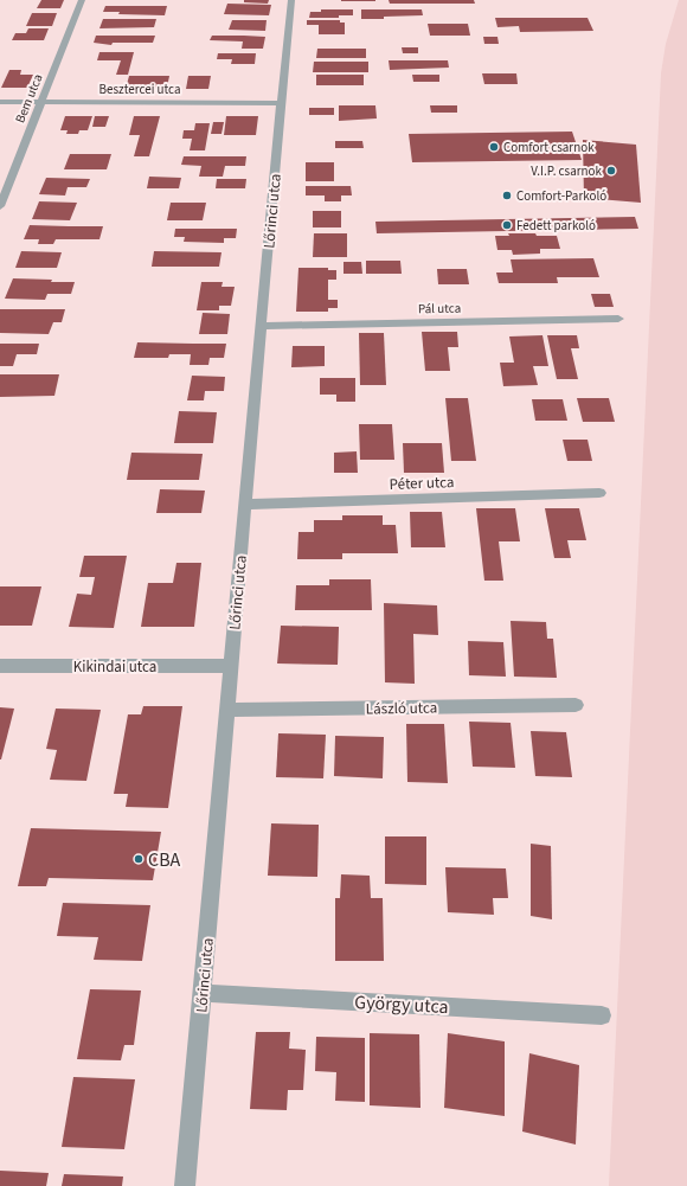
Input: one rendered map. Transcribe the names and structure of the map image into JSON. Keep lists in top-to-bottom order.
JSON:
{
  "streets": {
    "street": [
      "Besztercei utca",
      "Bem utca",
      "Lőrinci utca",
      "Pál utca",
      "Péter utca",
      "Kikindai utca",
      "László utca",
      "György utca"
    ]
  },
  "crossings": [
    ["Besztercei utca", "Bem utca"],
    ["Besztercei utca", "Lőrinci utca"],
    ["Lőrinci utca", "Pál utca"],
    ["Lőrinci utca", "Péter utca"],
    ["Lőrinci utca", "Kikindai utca"],
    ["Lőrinci utca", "László utca"],
    ["Lőrinci utca", "György utca"]
  ],
  "places": [
    "Comfort csarnok",
    "V.I.P. csarnok",
    "Comfort-Parkoló",
    "Fedett parkoló",
    "CBA"
  ]
}
